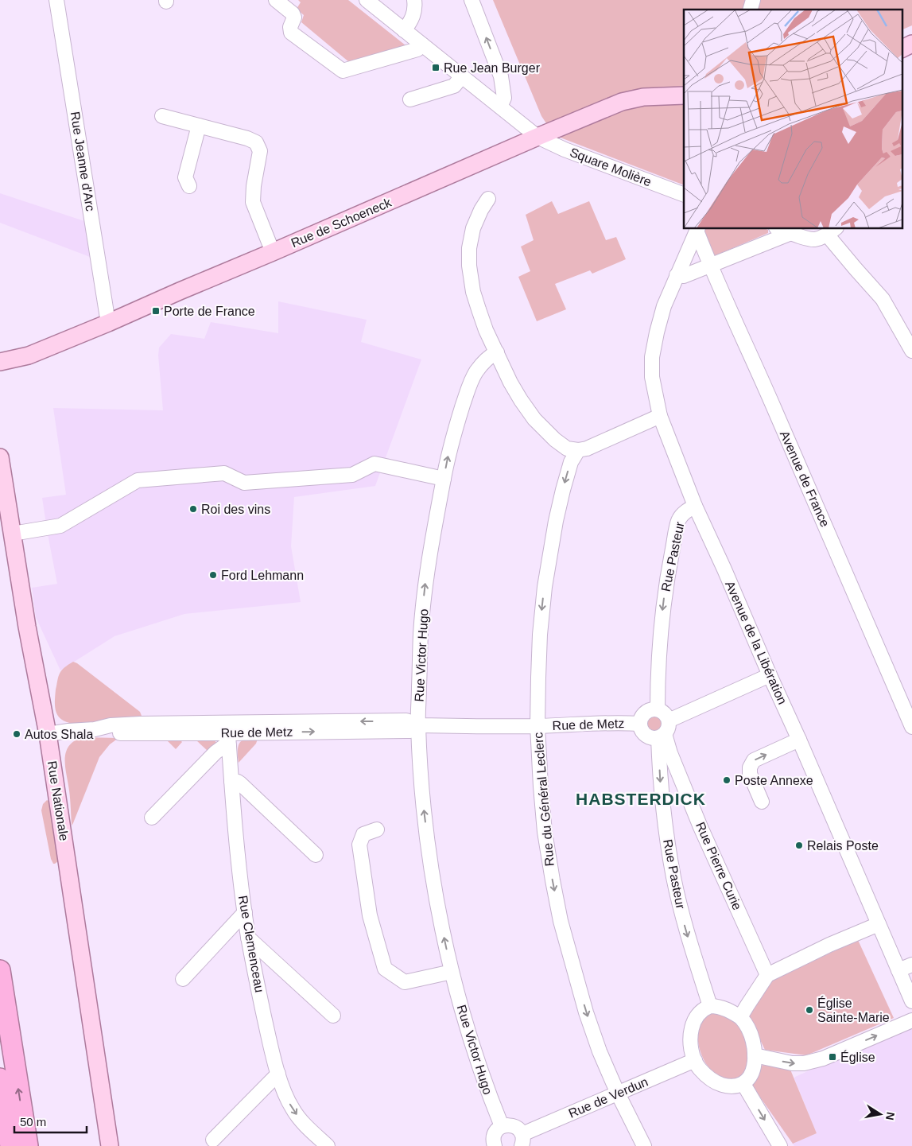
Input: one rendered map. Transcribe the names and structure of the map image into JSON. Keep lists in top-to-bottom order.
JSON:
{
  "streets": {
    "main road": ["Rue de Schoeneck", "Rue Nationale"],
    "street": [
      "Rue Jeanne d'Arc",
      "Square Molière",
      "Avenue de France",
      "Rue Pasteur",
      "Avenue de la Libération",
      "Rue Victor Hugo",
      "Rue de Metz",
      "Rue du Général Leclerc",
      "Rue Pierre Curie",
      "Rue Clemenceau",
      "Rue de Verdun"
    ]
  },
  "crossings": [
    ["Rue Jeanne d'Arc", "Rue de Schoeneck"],
    ["Square Molière", "Rue de Schoeneck"],
    ["Rue Pasteur", "Avenue de la Libération"],
    ["Rue Pasteur", "Rue de Metz"],
    ["Rue Pasteur", "Rue Pierre Curie"],
    ["Rue Pasteur", "Rue de Verdun"],
    ["Rue Victor Hugo", "Rue de Metz"],
    ["Rue Victor Hugo", "Rue de Verdun"],
    ["Rue de Metz", "Rue du Général Leclerc"],
    ["Rue de Metz", "Rue Nationale"],
    ["Rue de Metz", "Rue Pierre Curie"],
    ["Rue de Metz", "Rue Clemenceau"],
    ["Rue du Général Leclerc", "Rue de Verdun"]
  ],
  "one_way": ["Rue Pasteur", "Rue Victor Hugo", "Rue du Général Leclerc"],
  "districts": ["HABSTERDICK"],
  "places": {
    "transit": ["Rue Jean Burger", "Porte de France", "Église"],
    "other": [
      "Roi des vins",
      "Ford Lehmann",
      "Autos Shala",
      "Poste Annexe",
      "Relais Poste",
      "Église Sainte-Marie"
    ]
  },
  "scale_bar": "50 m",
  "north": "right"
}
